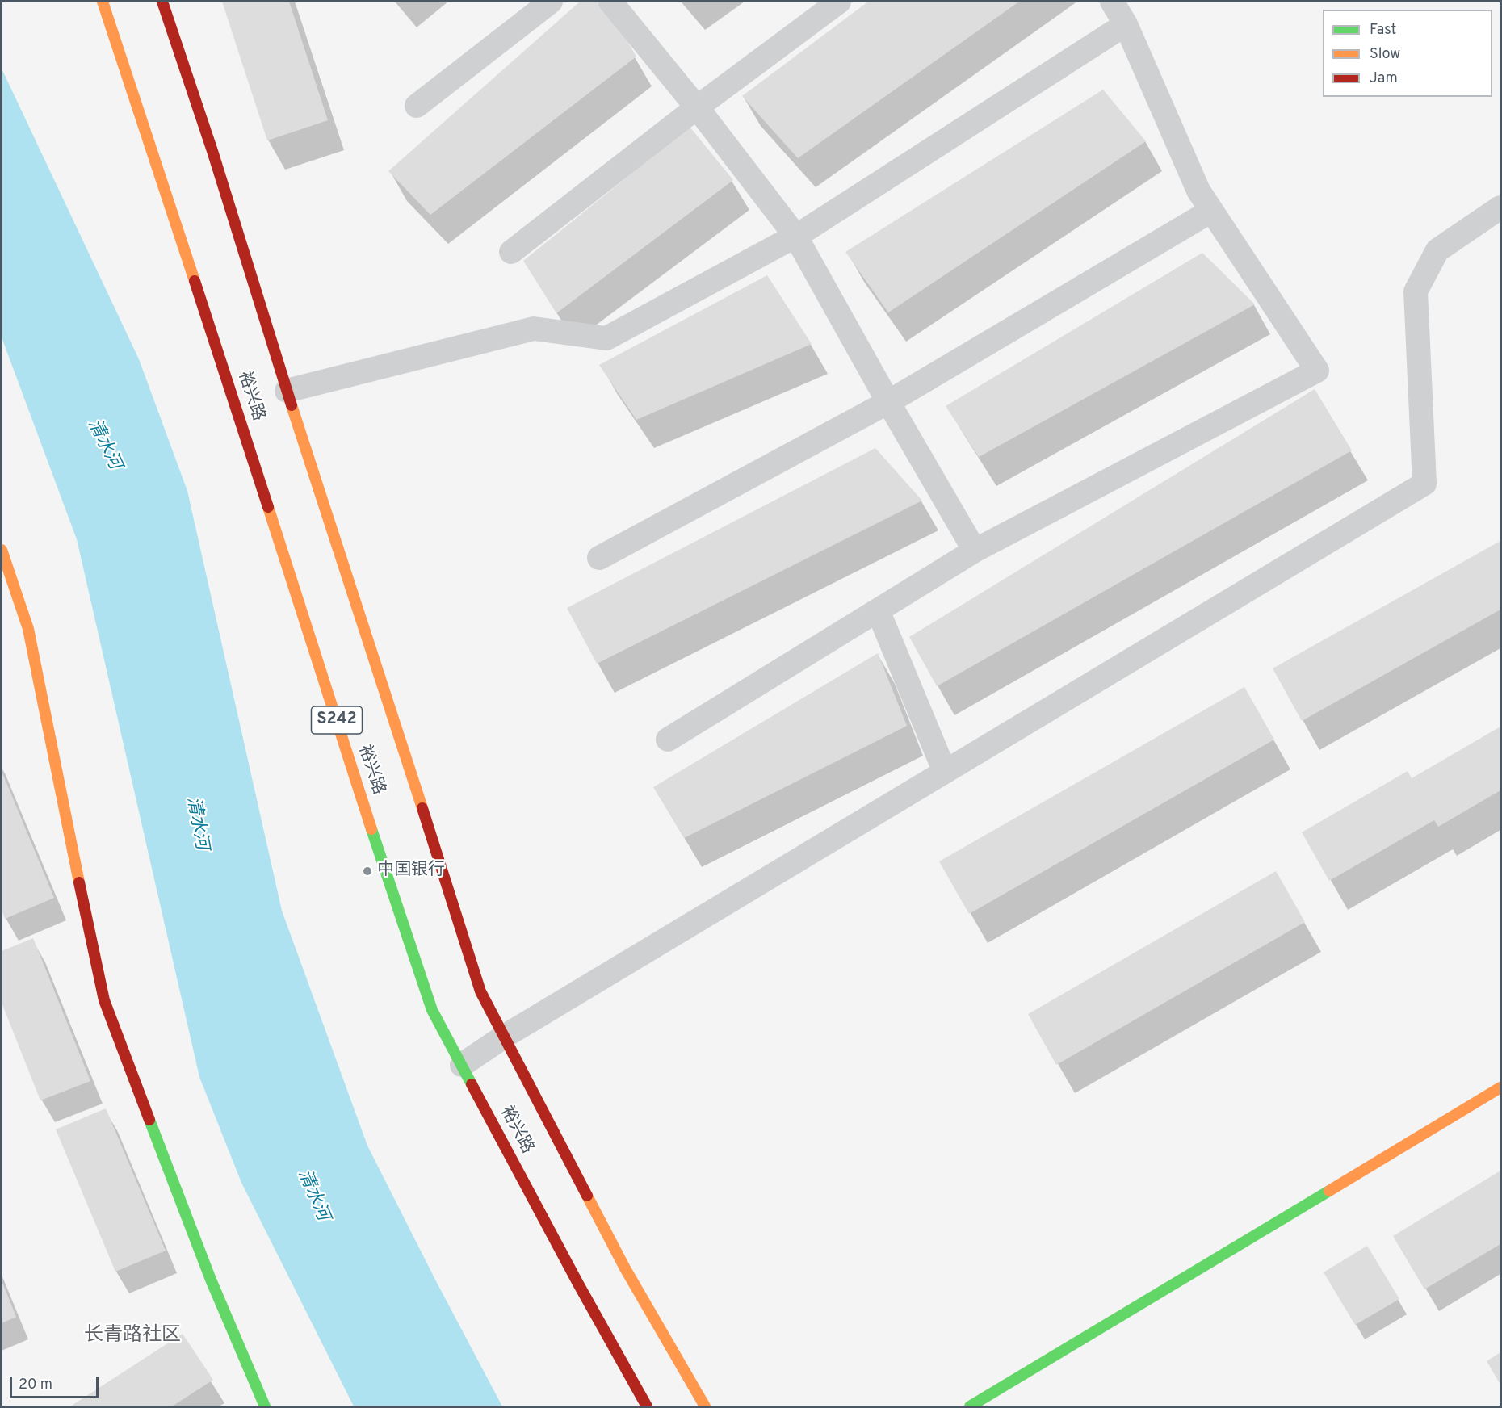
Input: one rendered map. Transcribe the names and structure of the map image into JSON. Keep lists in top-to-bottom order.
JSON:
{
  "streets": {
    "main road": ["裕兴路", "S242"]
  },
  "districts": ["长青路社区"],
  "water": ["清水河"],
  "places": ["中国银行"],
  "legend": ["Fast", "Slow", "Jam"],
  "scale_bar": "20 m"
}
